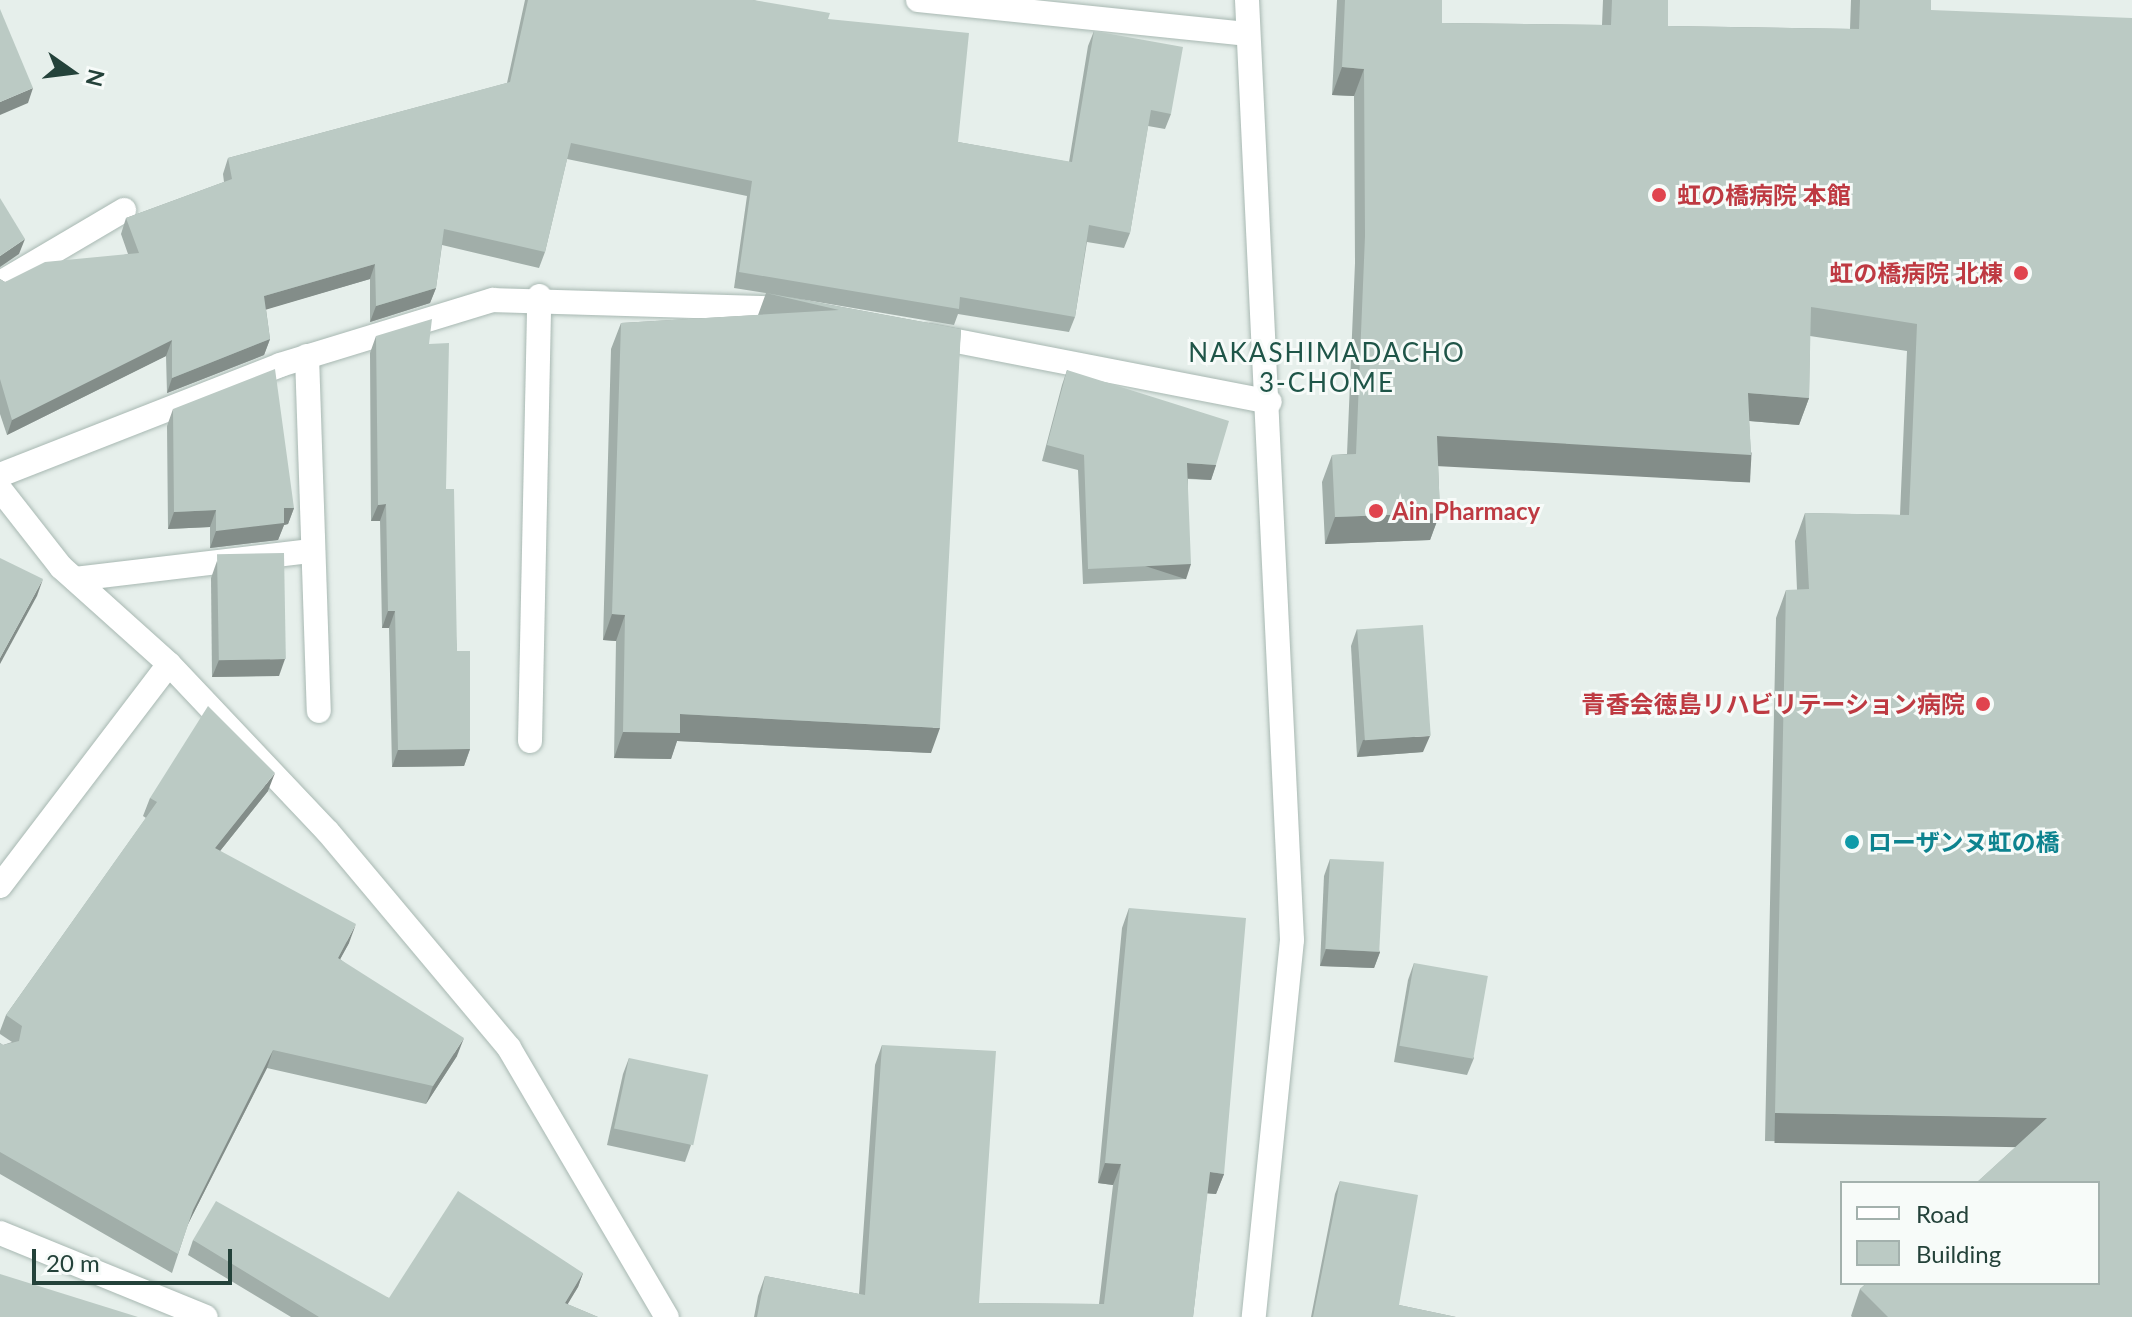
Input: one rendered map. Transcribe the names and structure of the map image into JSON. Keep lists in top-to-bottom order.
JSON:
{
  "districts": ["NAKASHIMADACHO 3-CHOME"],
  "places": [
    "虹の橋病院 本館",
    "虹の橋病院 北棟",
    "Ain Pharmacy",
    "青香会徳島リハビリテーション病院",
    "ローザンヌ虹の橋"
  ],
  "legend": ["Road", "Building"],
  "scale_bar": "20 m",
  "north": "right"
}
